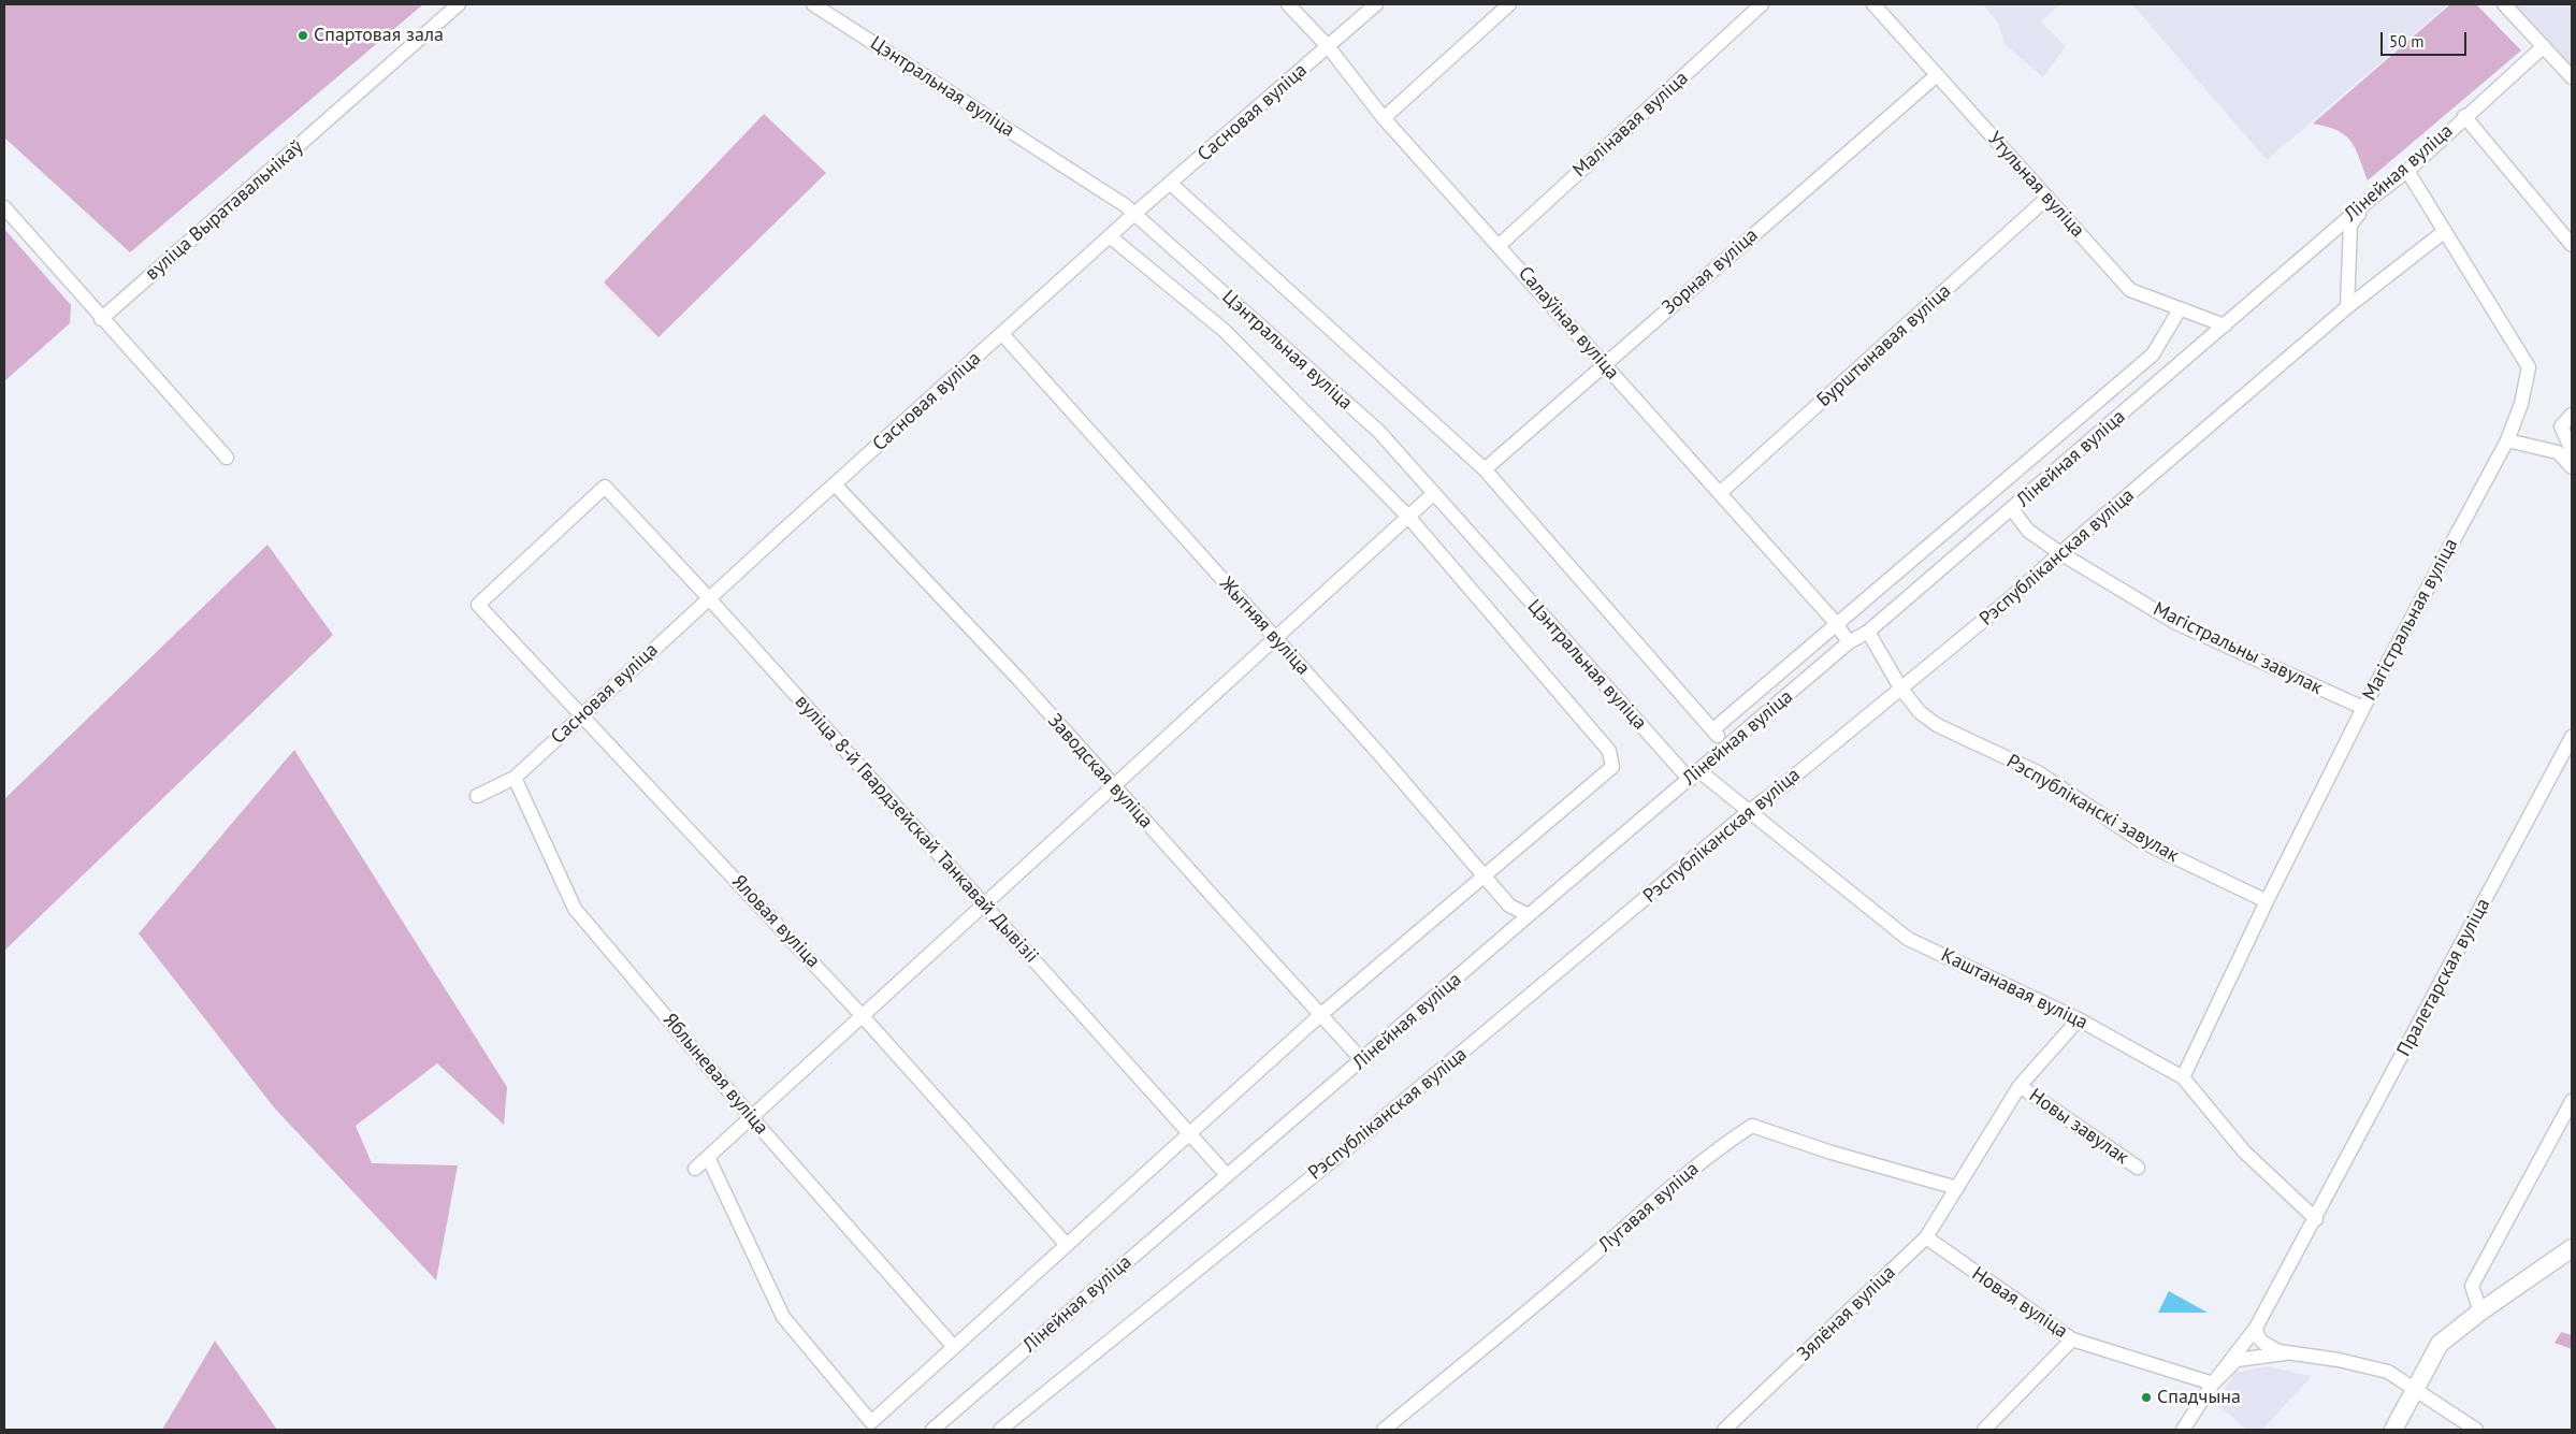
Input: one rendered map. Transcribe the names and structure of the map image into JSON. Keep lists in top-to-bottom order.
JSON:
{
  "streets": {
    "street": [
      "Цэнтральная вуліца",
      "Сасновая вуліца",
      "Малінавая вуліца",
      "Лінейная вуліца",
      "Утульная вуліца",
      "вуліца Выратавальнікаў",
      "Зорная вуліца",
      "Салаўіная вуліца",
      "Бурштынавая вуліца",
      "Рэспубліканская вуліца",
      "Магістральная вуліца",
      "Жытняя вуліца",
      "Магістральны завулак",
      "Заводская вуліца",
      "Рэспубліканскі завулак",
      "вуліца 8-й Гвардзейскай Танкавай Дывізіі",
      "Яловая вуліца",
      "Пралетарская вуліца",
      "Каштанавая вуліца",
      "Яблыневая вуліца",
      "Новы завулак",
      "Лугавая вуліца",
      "Новая вуліца",
      "Зялёная вуліца"
    ]
  },
  "crossings": [
    ["Цэнтральная вуліца", "Сасновая вуліца"],
    ["Цэнтральная вуліца", "Лінейная вуліца"],
    ["Цэнтральная вуліца", "Каштанавая вуліца"],
    ["Сасновая вуліца", "Салаўіная вуліца"],
    ["Сасновая вуліца", "Жытняя вуліца"],
    ["Сасновая вуліца", "Заводская вуліца"],
    ["Сасновая вуліца", "вуліца 8-й Гвардзейскай Танкавай Дывізіі"],
    ["Сасновая вуліца", "Яловая вуліца"],
    ["Сасновая вуліца", "Яблыневая вуліца"],
    ["Малінавая вуліца", "Салаўіная вуліца"],
    ["Лінейная вуліца", "Утульная вуліца"],
    ["Лінейная вуліца", "Зорная вуліца"],
    ["Лінейная вуліца", "Салаўіная вуліца"],
    ["Лінейная вуліца", "Магістральная вуліца"],
    ["Лінейная вуліца", "Жытняя вуліца"],
    ["Лінейная вуліца", "Магістральны завулак"],
    ["Лінейная вуліца", "Заводская вуліца"],
    ["Лінейная вуліца", "Рэспубліканскі завулак"],
    ["Лінейная вуліца", "вуліца 8-й Гвардзейскай Танкавай Дывізіі"],
    ["Лінейная вуліца", "Каштанавая вуліца"],
    ["Утульная вуліца", "Зорная вуліца"],
    ["Утульная вуліца", "Бурштынавая вуліца"],
    ["Зорная вуліца", "Салаўіная вуліца"],
    ["Салаўіная вуліца", "Бурштынавая вуліца"],
    ["Рэспубліканская вуліца", "Магістральная вуліца"],
    ["Рэспубліканская вуліца", "Магістральны завулак"],
    ["Рэспубліканская вуліца", "Рэспубліканскі завулак"],
    ["Рэспубліканская вуліца", "Каштанавая вуліца"],
    ["Магістральная вуліца", "Магістральны завулак"],
    ["Магістральная вуліца", "Рэспубліканскі завулак"],
    ["Магістральная вуліца", "Каштанавая вуліца"],
    ["вуліца 8-й Гвардзейскай Танкавай Дывізіі", "Яловая вуліца"],
    ["Пралетарская вуліца", "Каштанавая вуліца"],
    ["Пралетарская вуліца", "Новая вуліца"],
    ["Каштанавая вуліца", "Зялёная вуліца"],
    ["Новы завулак", "Зялёная вуліца"],
    ["Лугавая вуліца", "Зялёная вуліца"],
    ["Новая вуліца", "Зялёная вуліца"]
  ],
  "places": ["Спартовая зала", "Спадчына"],
  "scale_bar": "50 m"
}
